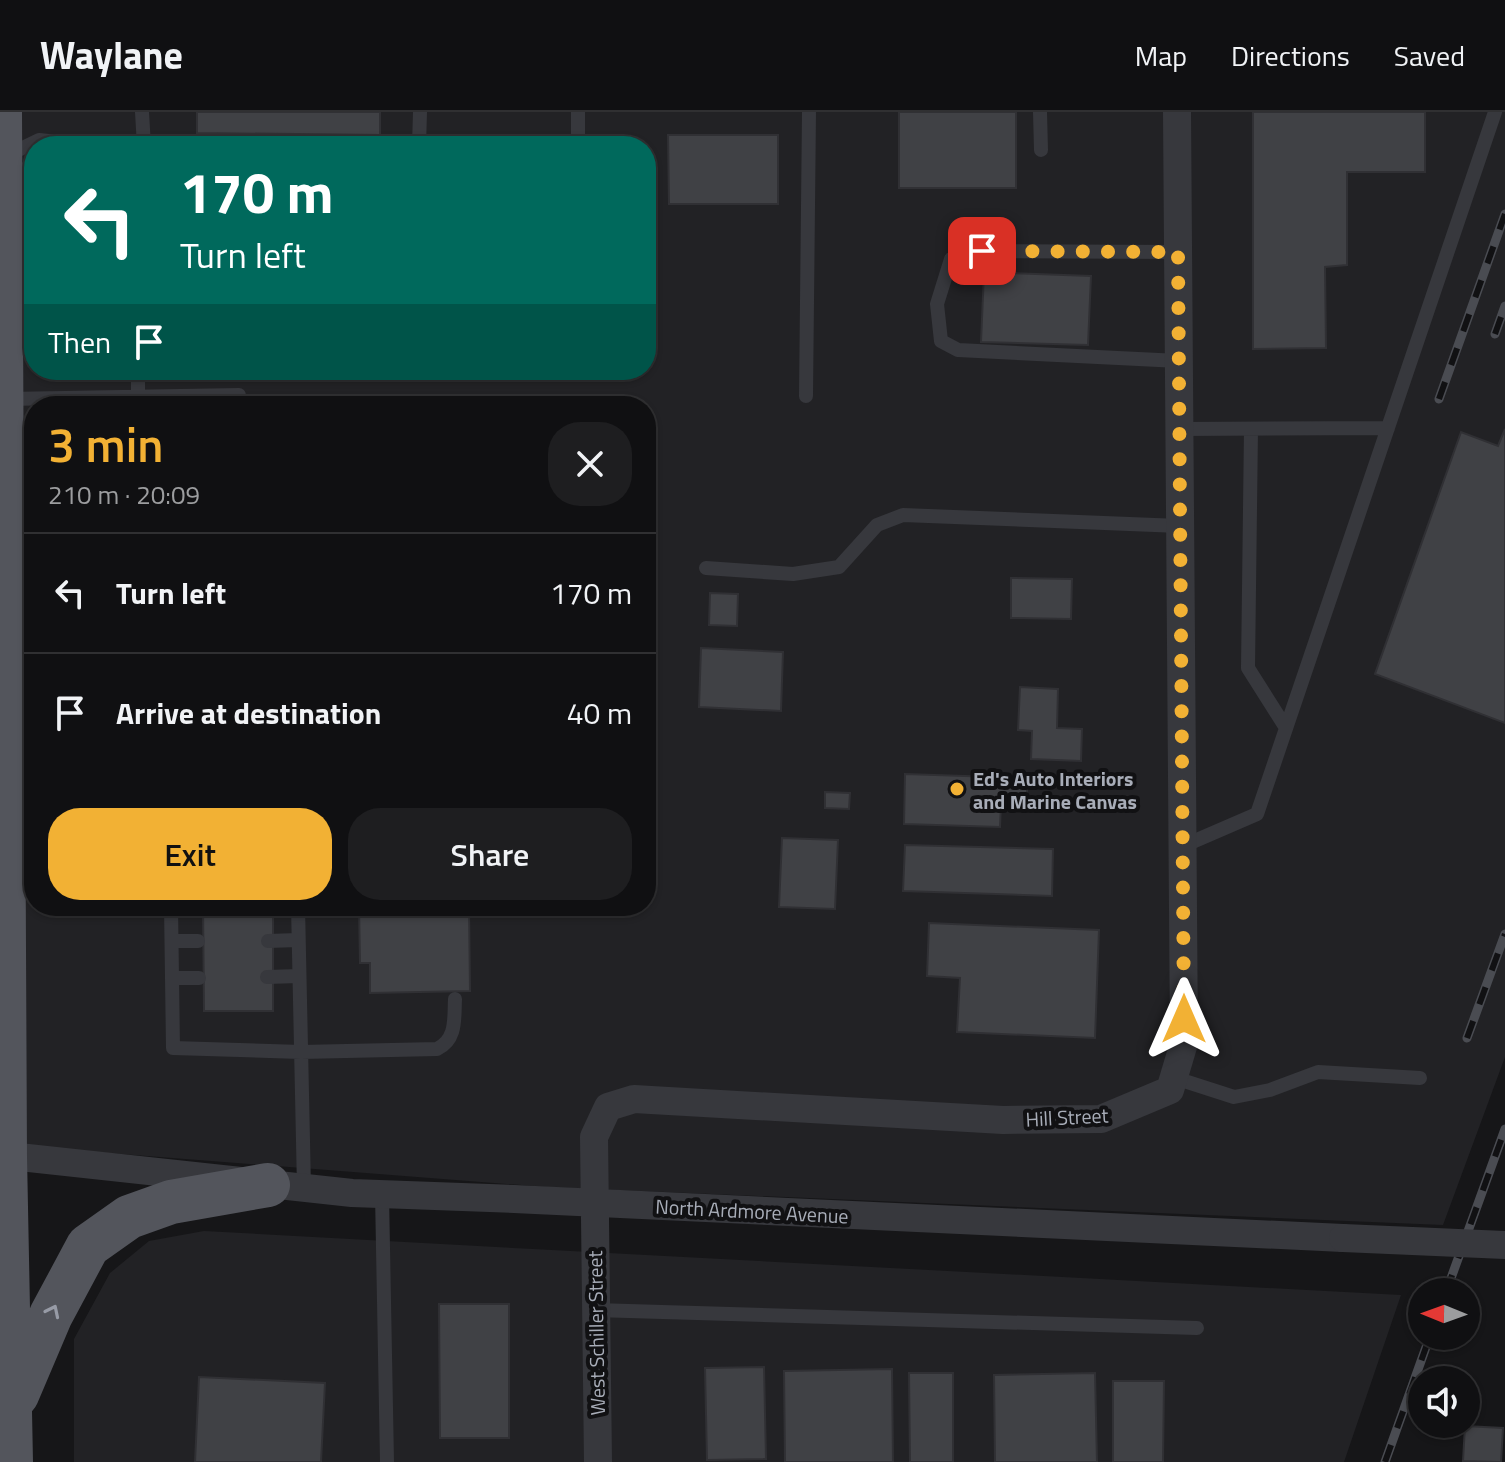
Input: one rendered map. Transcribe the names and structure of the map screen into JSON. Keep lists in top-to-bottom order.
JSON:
{
  "streets": {
    "street": ["Hill Street", "North Ardmore Avenue", "West Schiller Street"]
  },
  "crossings": [
    ["Hill Street", "North Ardmore Avenue"],
    ["Hill Street", "West Schiller Street"],
    ["North Ardmore Avenue", "West Schiller Street"]
  ],
  "places": ["Ed's Auto Interiors and Marine Canvas"],
  "north": "left",
  "page": {
    "header": "Waylane",
    "nav": ["Map", "Directions", "Saved"],
    "turn": ["170 m", "Turn left"],
    "then": "Then",
    "heading": ["3 min", "210 m · 20:09"],
    "list": [
      {
        "name": "Turn left",
        "value": "170 m"
      },
      {
        "name": "Arrive at destination",
        "value": "40 m"
      }
    ],
    "buttons": ["Exit", "Share"]
  }
}
